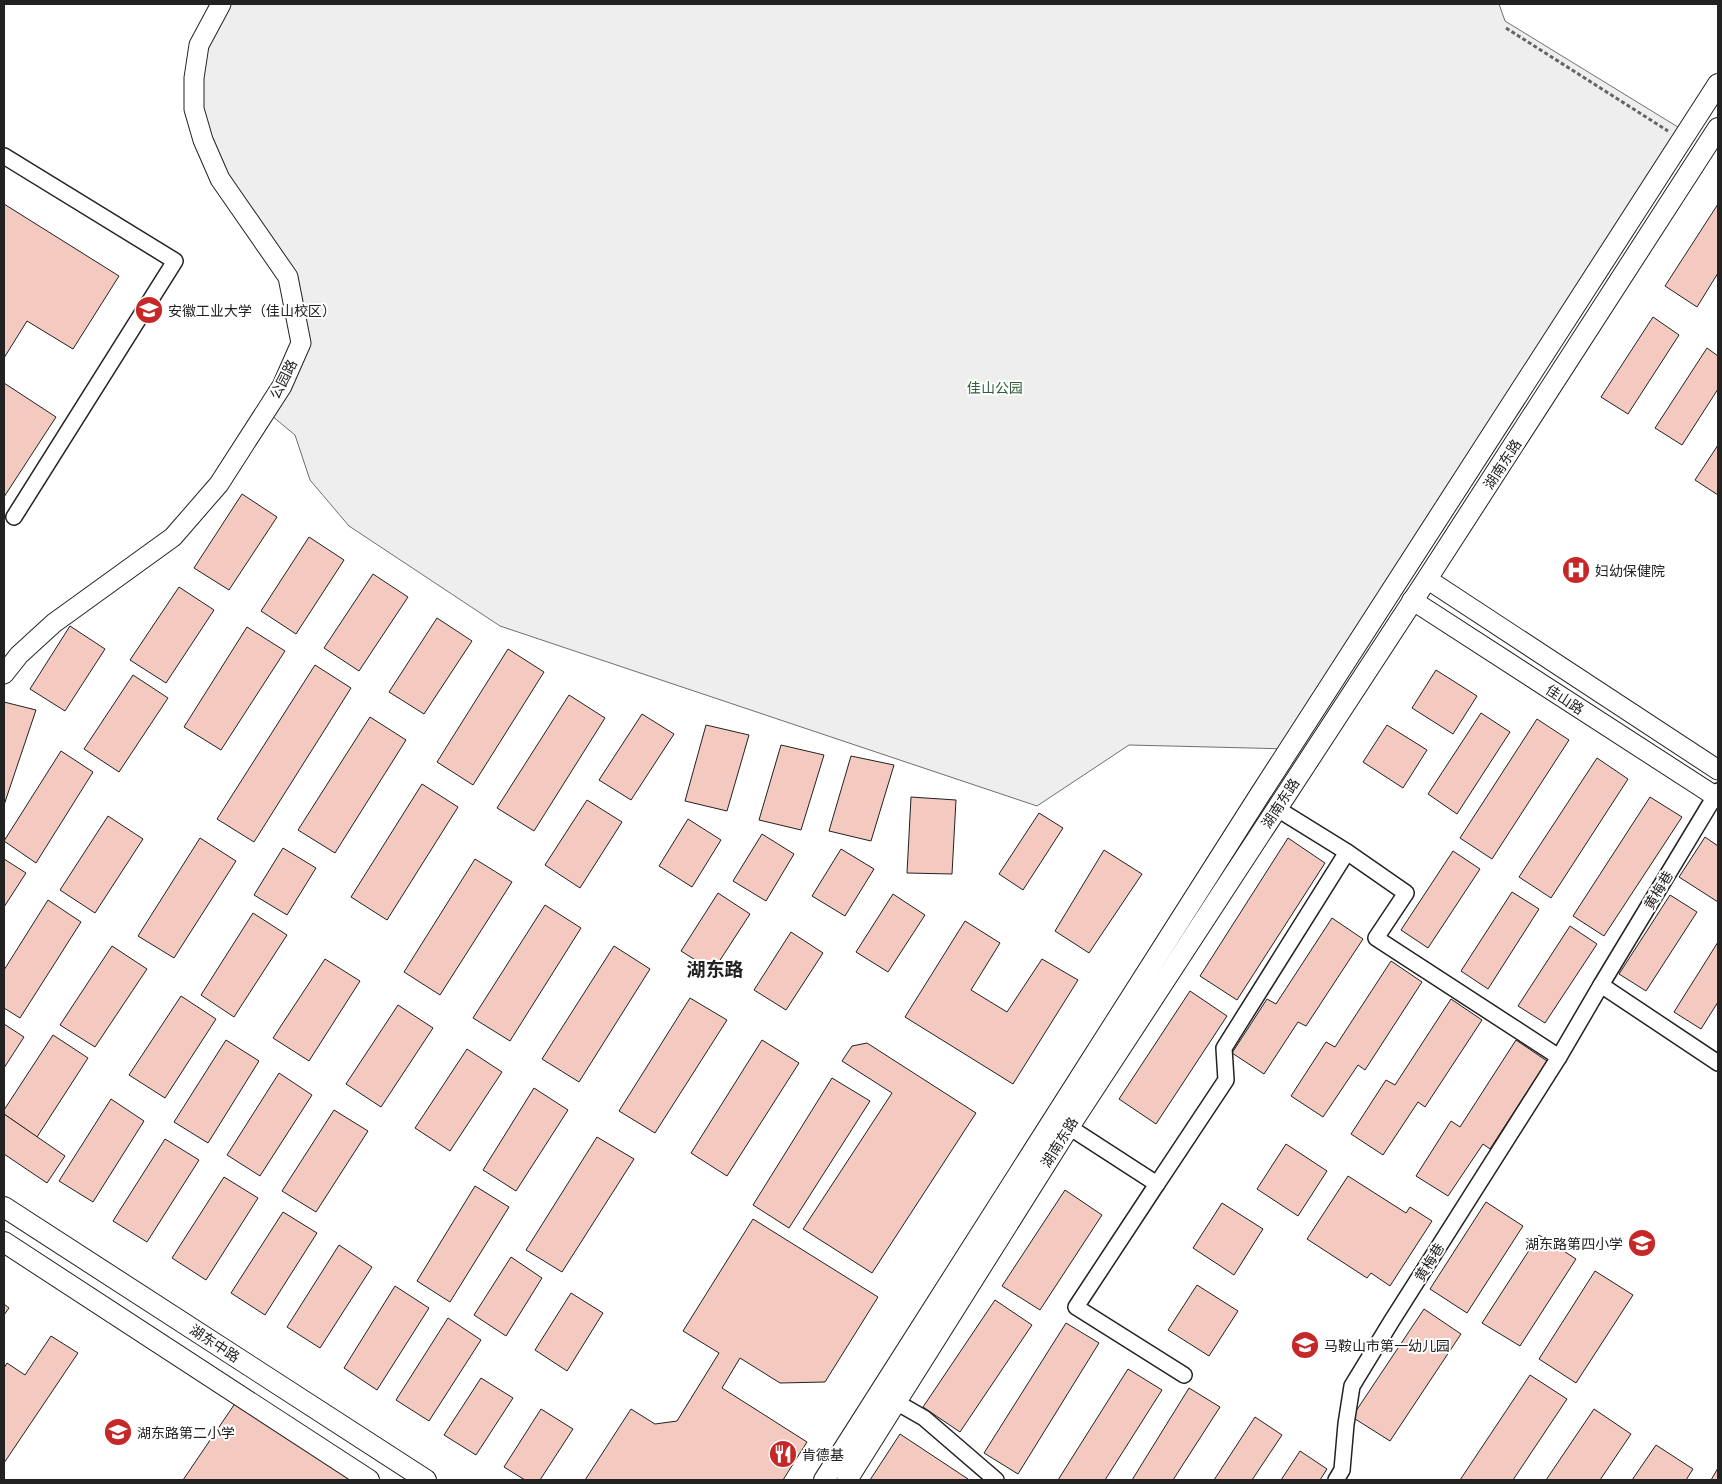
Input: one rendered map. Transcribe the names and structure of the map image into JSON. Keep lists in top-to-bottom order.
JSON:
{
  "streets": {
    "main road": ["湖南东路", "湖东中路"],
    "street": ["公园路", "佳山路", "黄梅巷"]
  },
  "crossings": [
    ["湖南东路", "佳山路"],
    ["佳山路", "黄梅巷"]
  ],
  "districts": ["湖东路"],
  "parks": ["佳山公园"],
  "places": {
    "school or university": [
      "安徽工业大学（佳山校区）",
      "湖东路第四小学",
      "马鞍山市第一幼儿园",
      "湖东路第二小学"
    ],
    "hospital": ["妇幼保健院"],
    "restaurant": ["肯德基"]
  }
}
